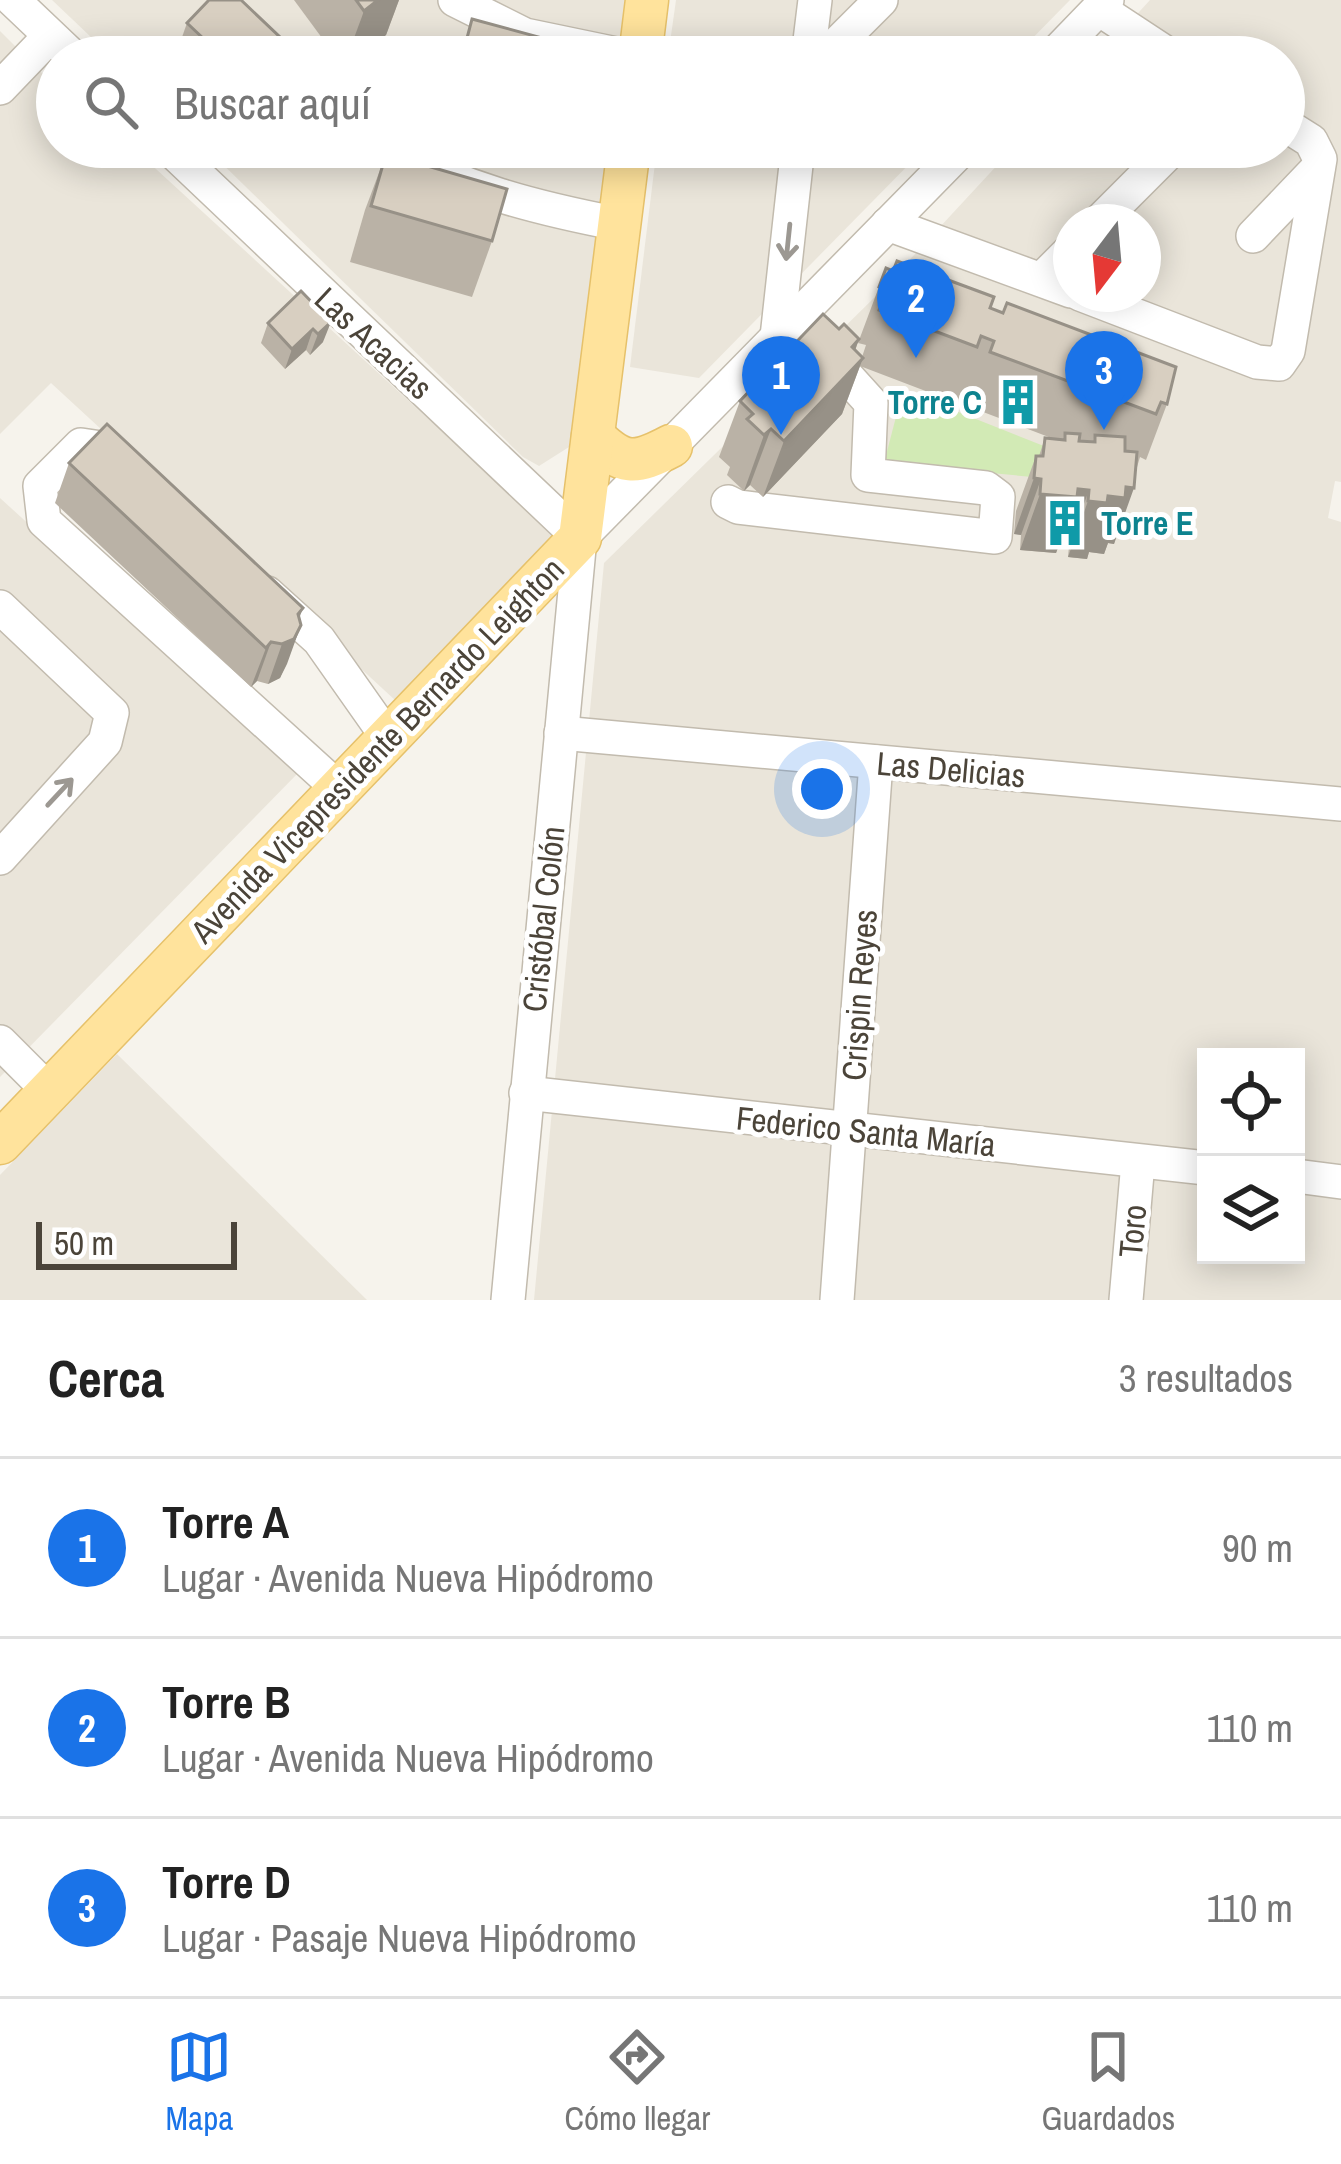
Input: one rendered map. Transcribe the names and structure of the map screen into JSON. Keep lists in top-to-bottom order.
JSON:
{
  "streets": {
    "main road": ["Avenida Vicepresidente Bernardo Leighton"],
    "street": [
      "Las Acacias",
      "Las Delicias",
      "Cristóbal Colón",
      "Crispin Reyes",
      "Federico Santa María",
      "Toro"
    ]
  },
  "crossings": [
    ["Las Acacias", "Avenida Vicepresidente Bernardo Leighton"],
    ["Las Acacias", "Cristóbal Colón"],
    ["Avenida Vicepresidente Bernardo Leighton", "Cristóbal Colón"],
    ["Las Delicias", "Cristóbal Colón"],
    ["Las Delicias", "Crispin Reyes"],
    ["Cristóbal Colón", "Federico Santa María"],
    ["Crispin Reyes", "Federico Santa María"],
    ["Federico Santa María", "Toro"]
  ],
  "places": {
    "building": ["Torre C", "Torre E"]
  },
  "scale_bar": "50 m",
  "north": "bottom",
  "page": {
    "search": "Buscar aquí",
    "pins": ["2", "3", "1"],
    "scale": "50 m",
    "heading": ["Cerca", "3 resultados"],
    "list": [
      {
        "mark": "1",
        "name": "Torre A",
        "note": "Lugar · Avenida Nueva Hipódromo",
        "value": "90 m"
      },
      {
        "mark": "2",
        "name": "Torre B",
        "note": "Lugar · Avenida Nueva Hipódromo",
        "value": "110 m"
      },
      {
        "mark": "3",
        "name": "Torre D",
        "note": "Lugar · Pasaje Nueva Hipódromo",
        "value": "110 m"
      }
    ],
    "nav": ["Mapa", "Cómo llegar", "Guardados"]
  }
}
